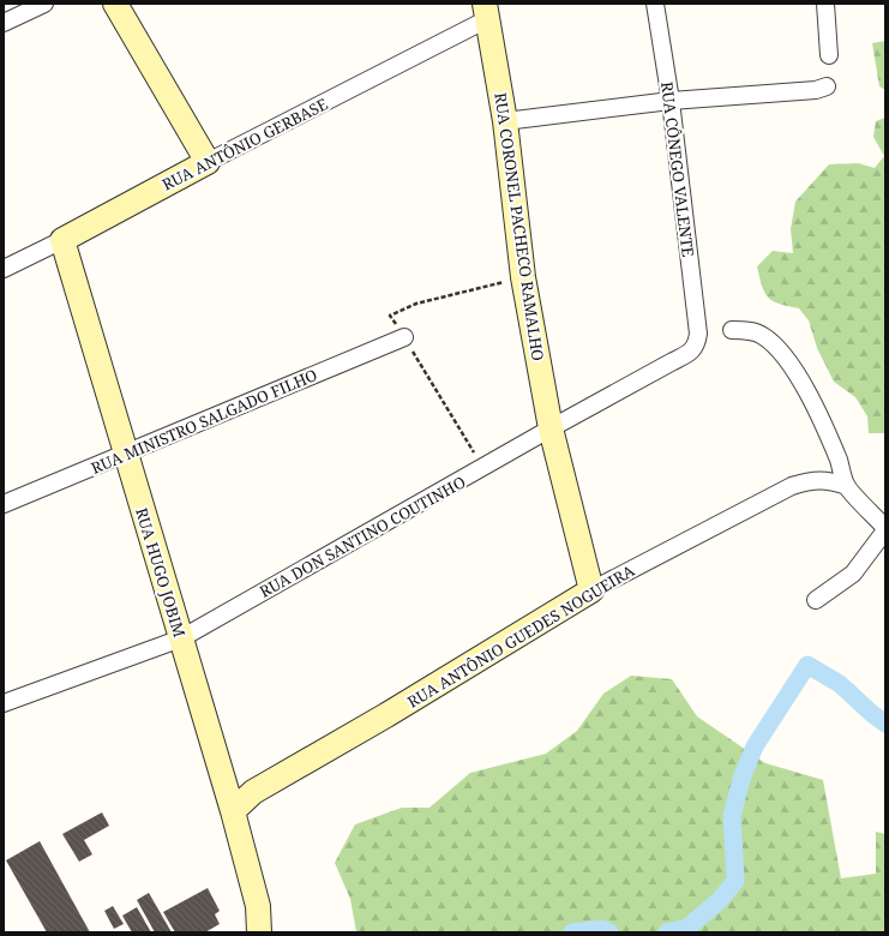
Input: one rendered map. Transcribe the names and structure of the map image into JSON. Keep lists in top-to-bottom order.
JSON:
{
  "streets": {
    "street": [
      "RUA ANTÔNIO GERBASE",
      "RUA CÔNEGO VALENTE",
      "RUA CORONEL PACHECO RAMALHO",
      "RUA MINISTRO SALGADO FILHO",
      "RUA DON SANTINO COUTINHO",
      "RUA HUGO JOBIM",
      "RUA ANTÔNIO GUEDES NOGUEIRA"
    ]
  },
  "crossings": [
    ["RUA ANTÔNIO GERBASE", "RUA CORONEL PACHECO RAMALHO"],
    ["RUA ANTÔNIO GERBASE", "RUA HUGO JOBIM"],
    ["RUA CÔNEGO VALENTE", "RUA DON SANTINO COUTINHO"],
    ["RUA CORONEL PACHECO RAMALHO", "RUA DON SANTINO COUTINHO"],
    ["RUA CORONEL PACHECO RAMALHO", "RUA ANTÔNIO GUEDES NOGUEIRA"],
    ["RUA MINISTRO SALGADO FILHO", "RUA HUGO JOBIM"],
    ["RUA DON SANTINO COUTINHO", "RUA HUGO JOBIM"],
    ["RUA HUGO JOBIM", "RUA ANTÔNIO GUEDES NOGUEIRA"]
  ]
}
